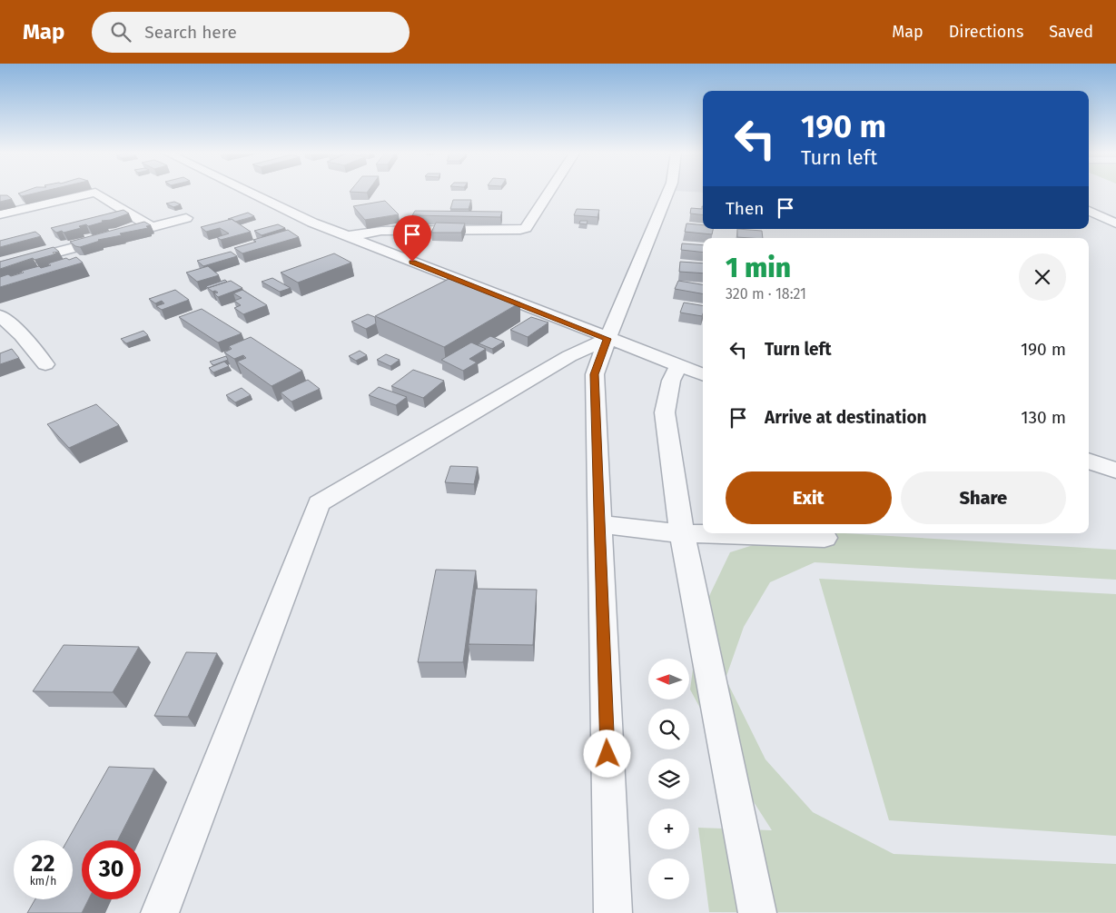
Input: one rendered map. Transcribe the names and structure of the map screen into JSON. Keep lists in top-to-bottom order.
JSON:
{
  "north": "left",
  "page": {
    "header": "Map",
    "search": "Search here",
    "nav": ["Map", "Directions", "Saved"],
    "turn": ["190 m", "Turn left"],
    "then": "Then",
    "heading": ["1 min", "320 m · 18:21"],
    "list": [
      {
        "name": "Turn left",
        "value": "190 m"
      },
      {
        "name": "Arrive at destination",
        "value": "130 m"
      }
    ],
    "buttons": ["Exit", "Share"],
    "map_buttons": ["+", "−"],
    "speed": "22 km/h",
    "limit": "30"
  }
}
